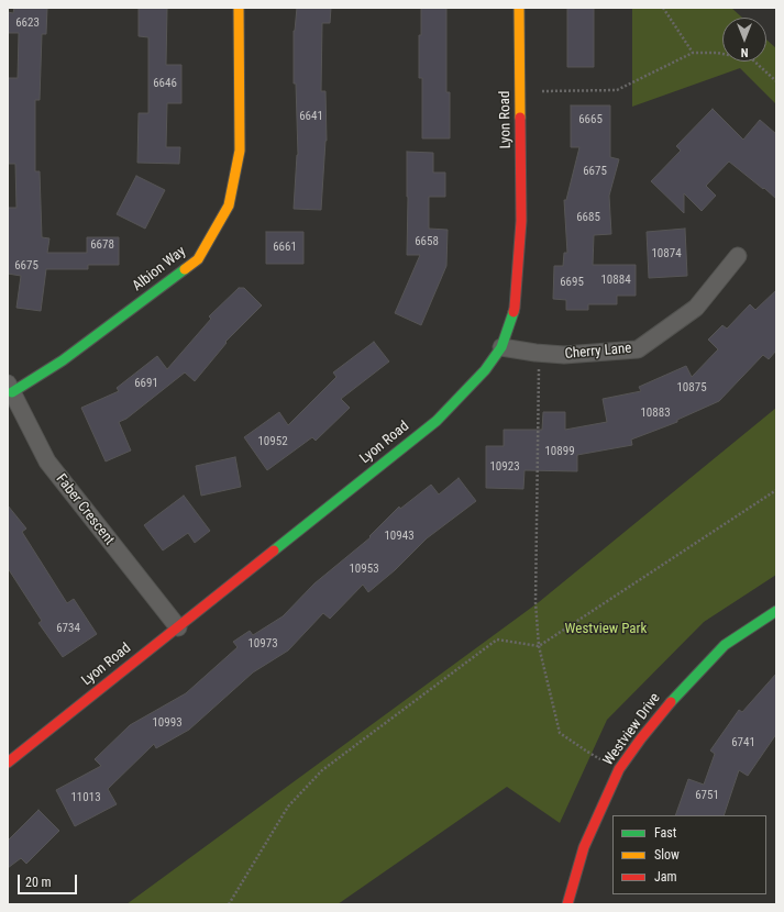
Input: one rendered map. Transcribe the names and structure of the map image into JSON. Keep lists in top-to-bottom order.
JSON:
{
  "streets": {
    "street": [
      "Lyon Road",
      "Albion Way",
      "Cherry Lane",
      "Faber Crescent",
      "Westview Drive"
    ]
  },
  "crossings": [
    ["Lyon Road", "Cherry Lane"],
    ["Lyon Road", "Faber Crescent"],
    ["Albion Way", "Faber Crescent"]
  ],
  "parks": ["Westview Park"],
  "house_numbers": [
    "6623",
    "6646",
    "6641",
    "6665",
    "6675",
    "6685",
    "6658",
    "6678",
    "6661",
    "10874",
    "6675",
    "10884",
    "6695",
    "6691",
    "10875",
    "10883",
    "10952",
    "10899",
    "10923",
    "10943",
    "10953",
    "6734",
    "10973",
    "10993",
    "6741",
    "6751",
    "11013"
  ],
  "legend": ["Fast", "Slow", "Jam"],
  "scale_bar": "20 m",
  "north": "bottom"
}
